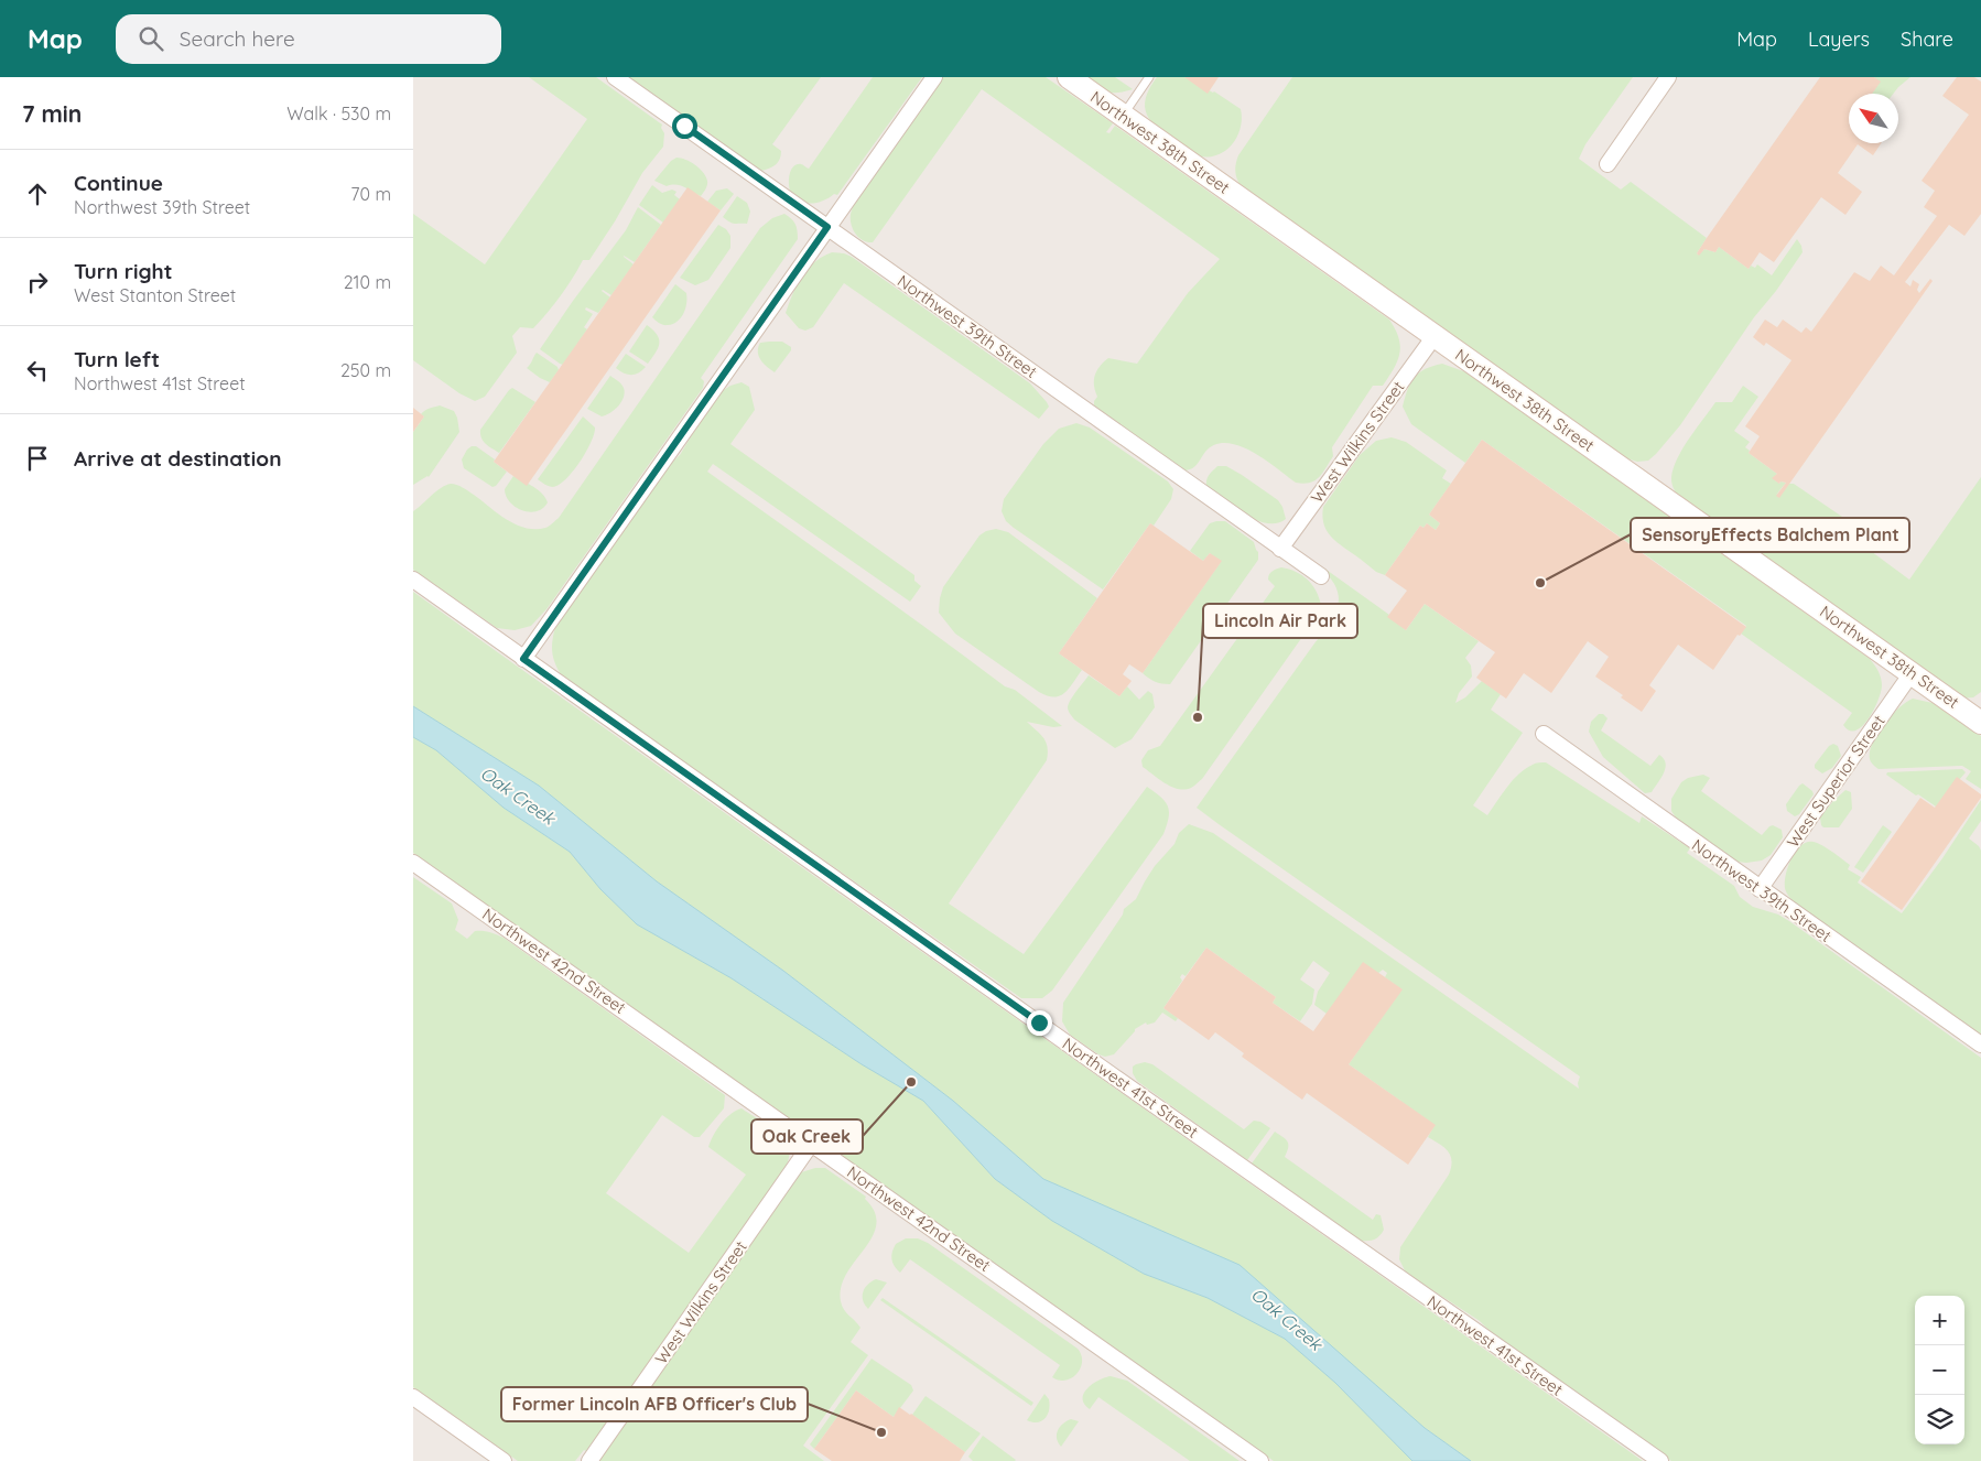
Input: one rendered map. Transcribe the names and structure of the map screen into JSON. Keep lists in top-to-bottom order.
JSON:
{
  "streets": {
    "main road": ["Northwest 38th Street"],
    "street": [
      "Northwest 39th Street",
      "West Wilkins Street",
      "West Superior Street",
      "Northwest 42nd Street",
      "Northwest 41st Street"
    ]
  },
  "crossings": [
    ["Northwest 38th Street", "West Wilkins Street"],
    ["Northwest 38th Street", "West Superior Street"],
    ["Northwest 39th Street", "West Wilkins Street"],
    ["Northwest 39th Street", "West Superior Street"],
    ["West Wilkins Street", "Northwest 42nd Street"]
  ],
  "water": ["Oak Creek"],
  "places": [
    "SensoryEffects Balchem Plant",
    "Lincoln Air Park",
    "Oak Creek",
    "Former Lincoln AFB Officer's Club"
  ],
  "north": "top left",
  "page": {
    "header": "Map",
    "search": "Search here",
    "nav": ["Map", "Layers", "Share"],
    "heading": ["7 min", "Walk · 530 m"],
    "list": [
      ["Continue", "Northwest 39th Street", "70 m"],
      ["Turn right", "West Stanton Street", "210 m"],
      ["Turn left", "Northwest 41st Street", "250 m"],
      "Arrive at destination"
    ],
    "map_buttons": ["+", "−"]
  }
}
